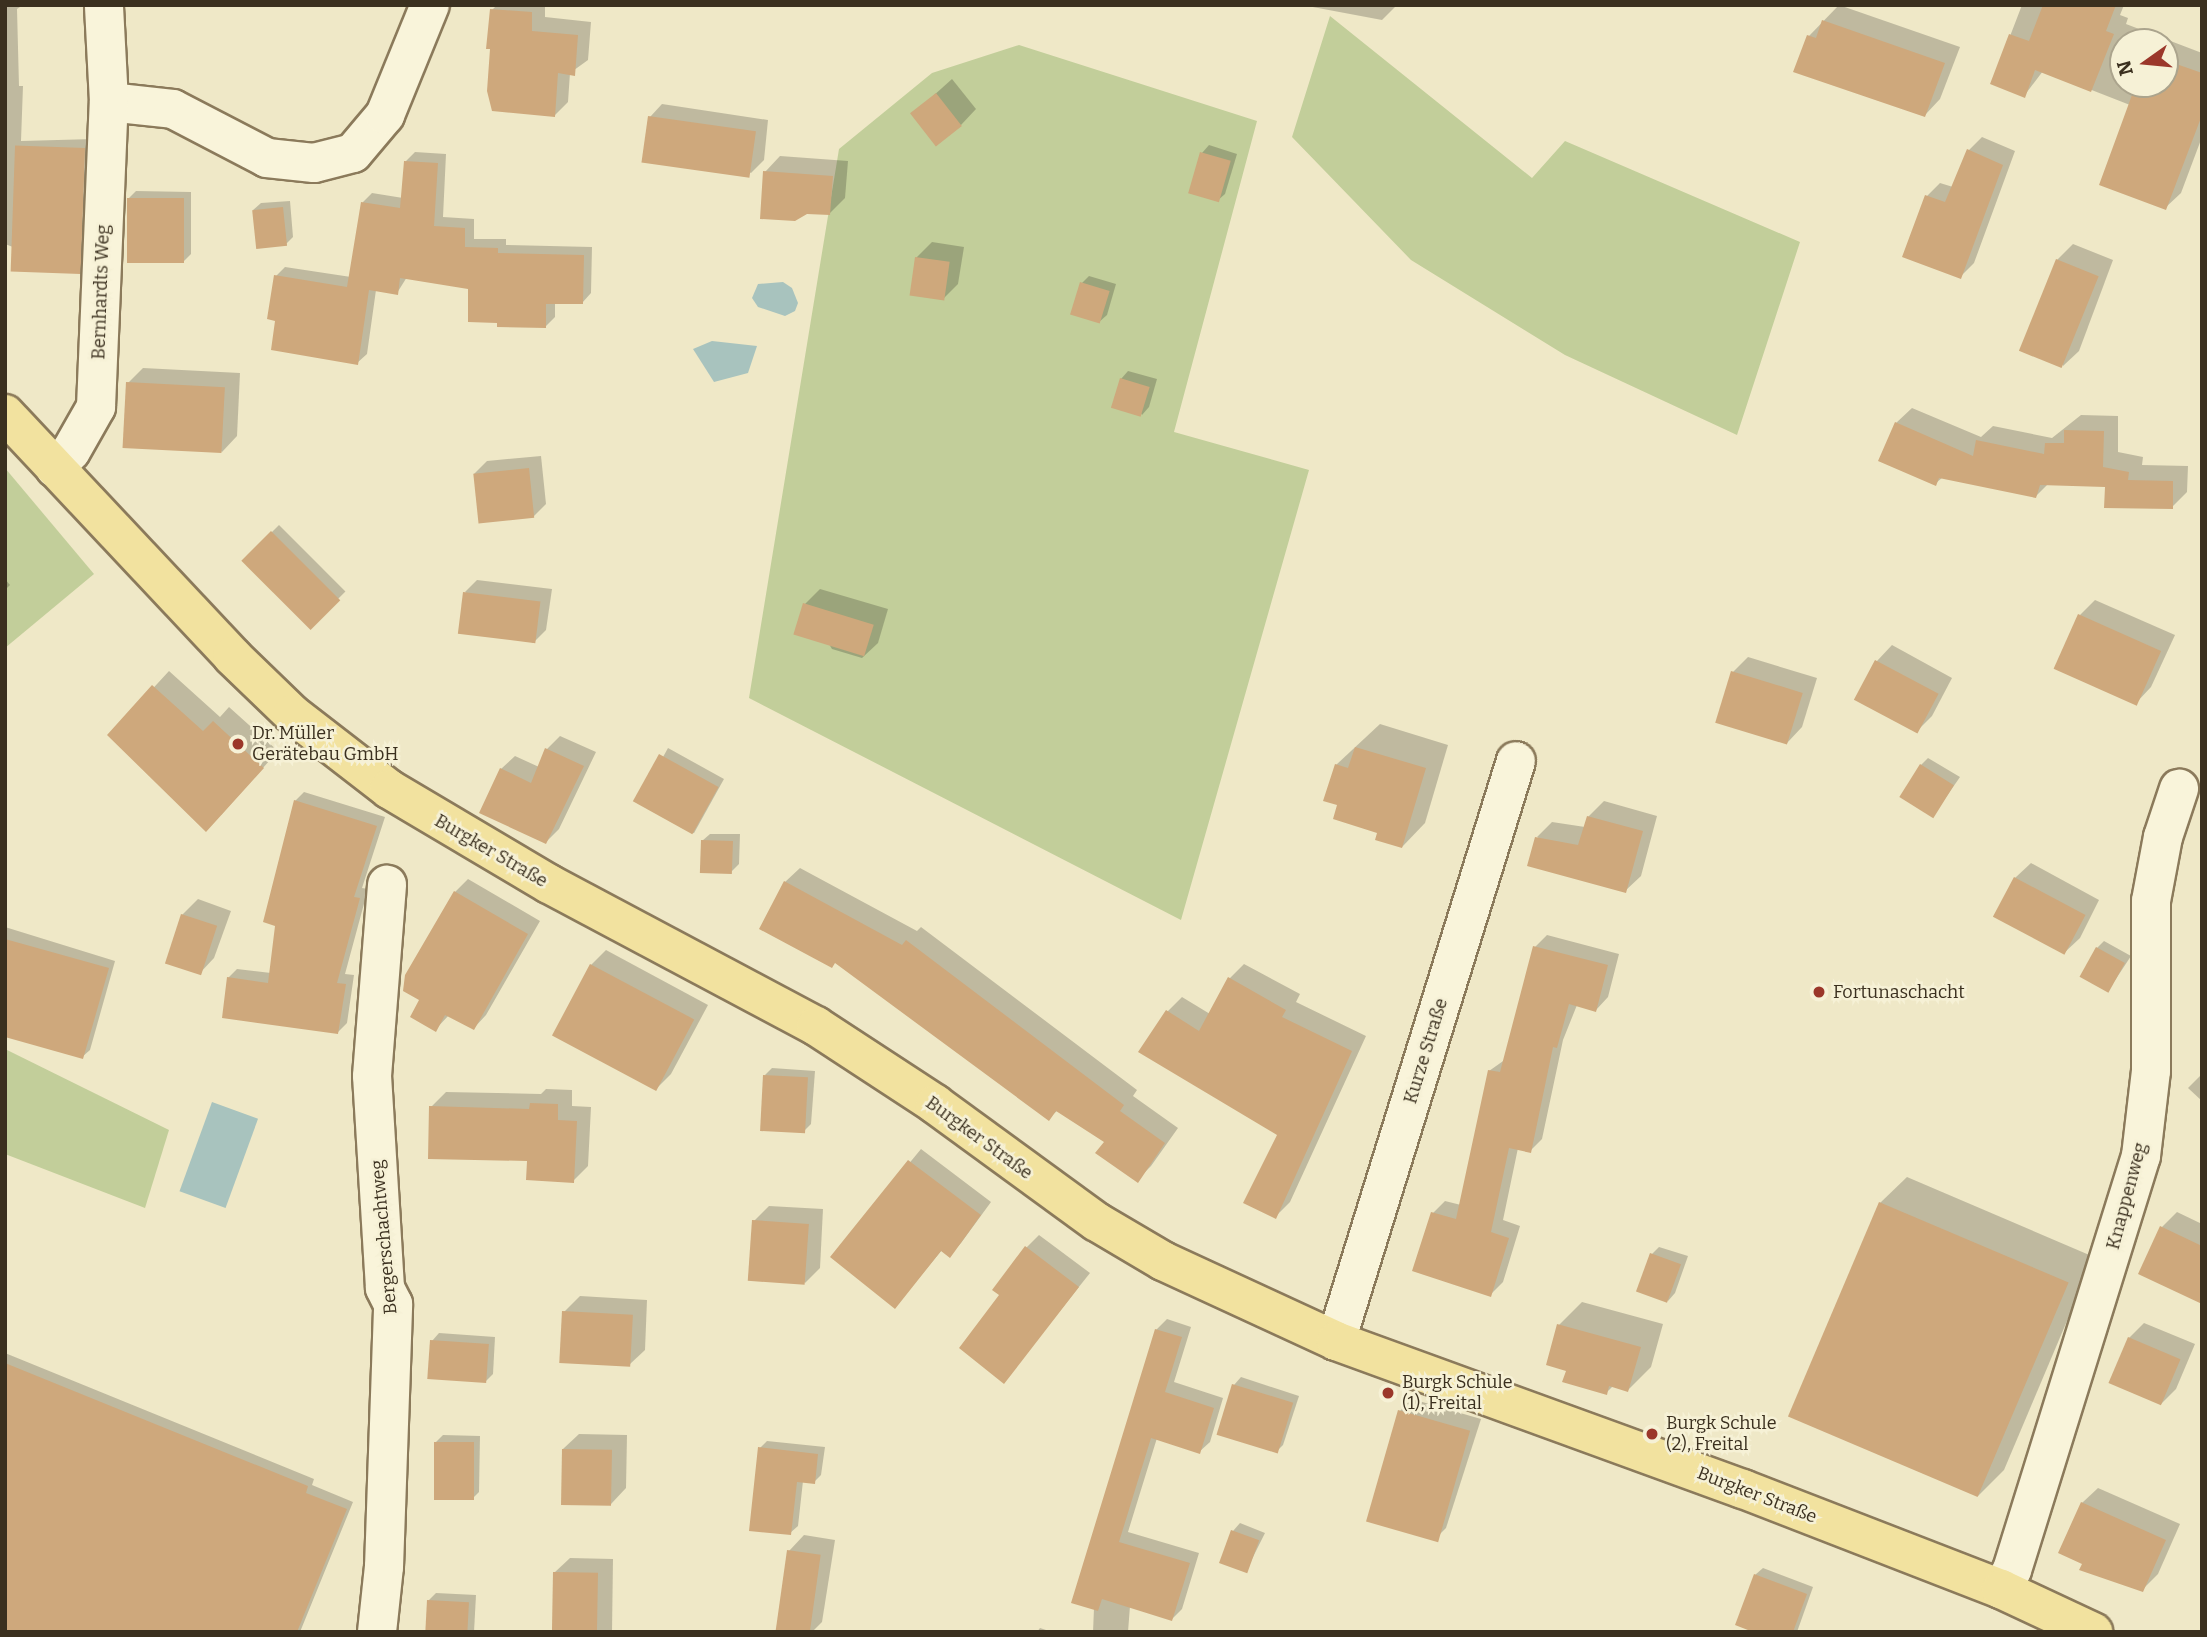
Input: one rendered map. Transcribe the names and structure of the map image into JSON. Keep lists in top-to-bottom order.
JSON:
{
  "streets": {
    "main road": ["Burgker Straße"],
    "street": [
      "Bernhardts Weg",
      "Kurze Straße",
      "Knappenweg",
      "Bergerschachtweg"
    ]
  },
  "crossings": [
    ["Bernhardts Weg", "Burgker Straße"],
    ["Burgker Straße", "Kurze Straße"],
    ["Burgker Straße", "Knappenweg"]
  ],
  "places": [
    "Dr. Müller Gerätebau GmbH",
    "Fortunaschacht",
    "Burgk Schule (1), Freital",
    "Burgk Schule (2), Freital"
  ],
  "north": "left"
}
